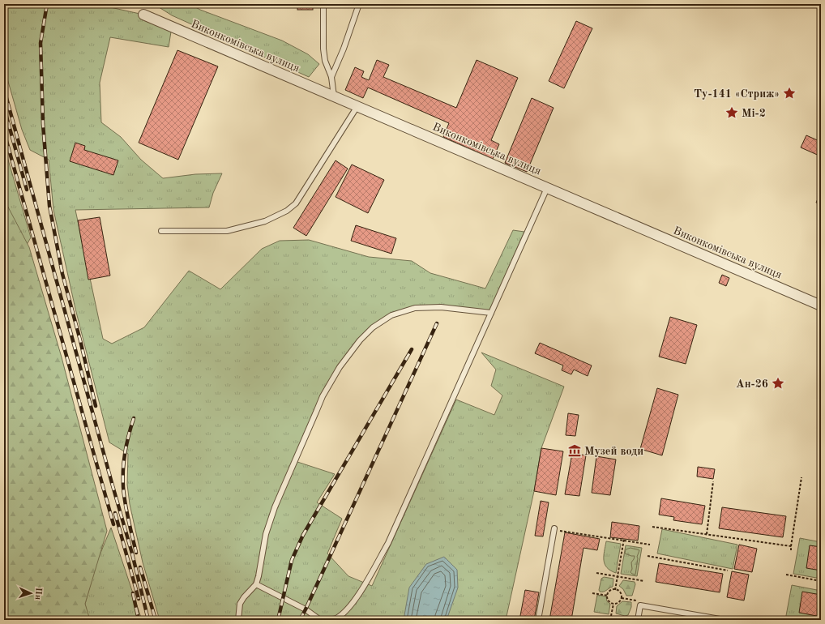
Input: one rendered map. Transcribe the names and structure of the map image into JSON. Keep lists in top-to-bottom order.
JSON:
{
  "streets": {
    "street": ["Виконкомівська вулиця"]
  },
  "places": {
    "place": ["Ту-141 «Стриж»", "Мі-2", "Ан-26"],
    "museum": ["Музей води"]
  },
  "north": "right"
}
